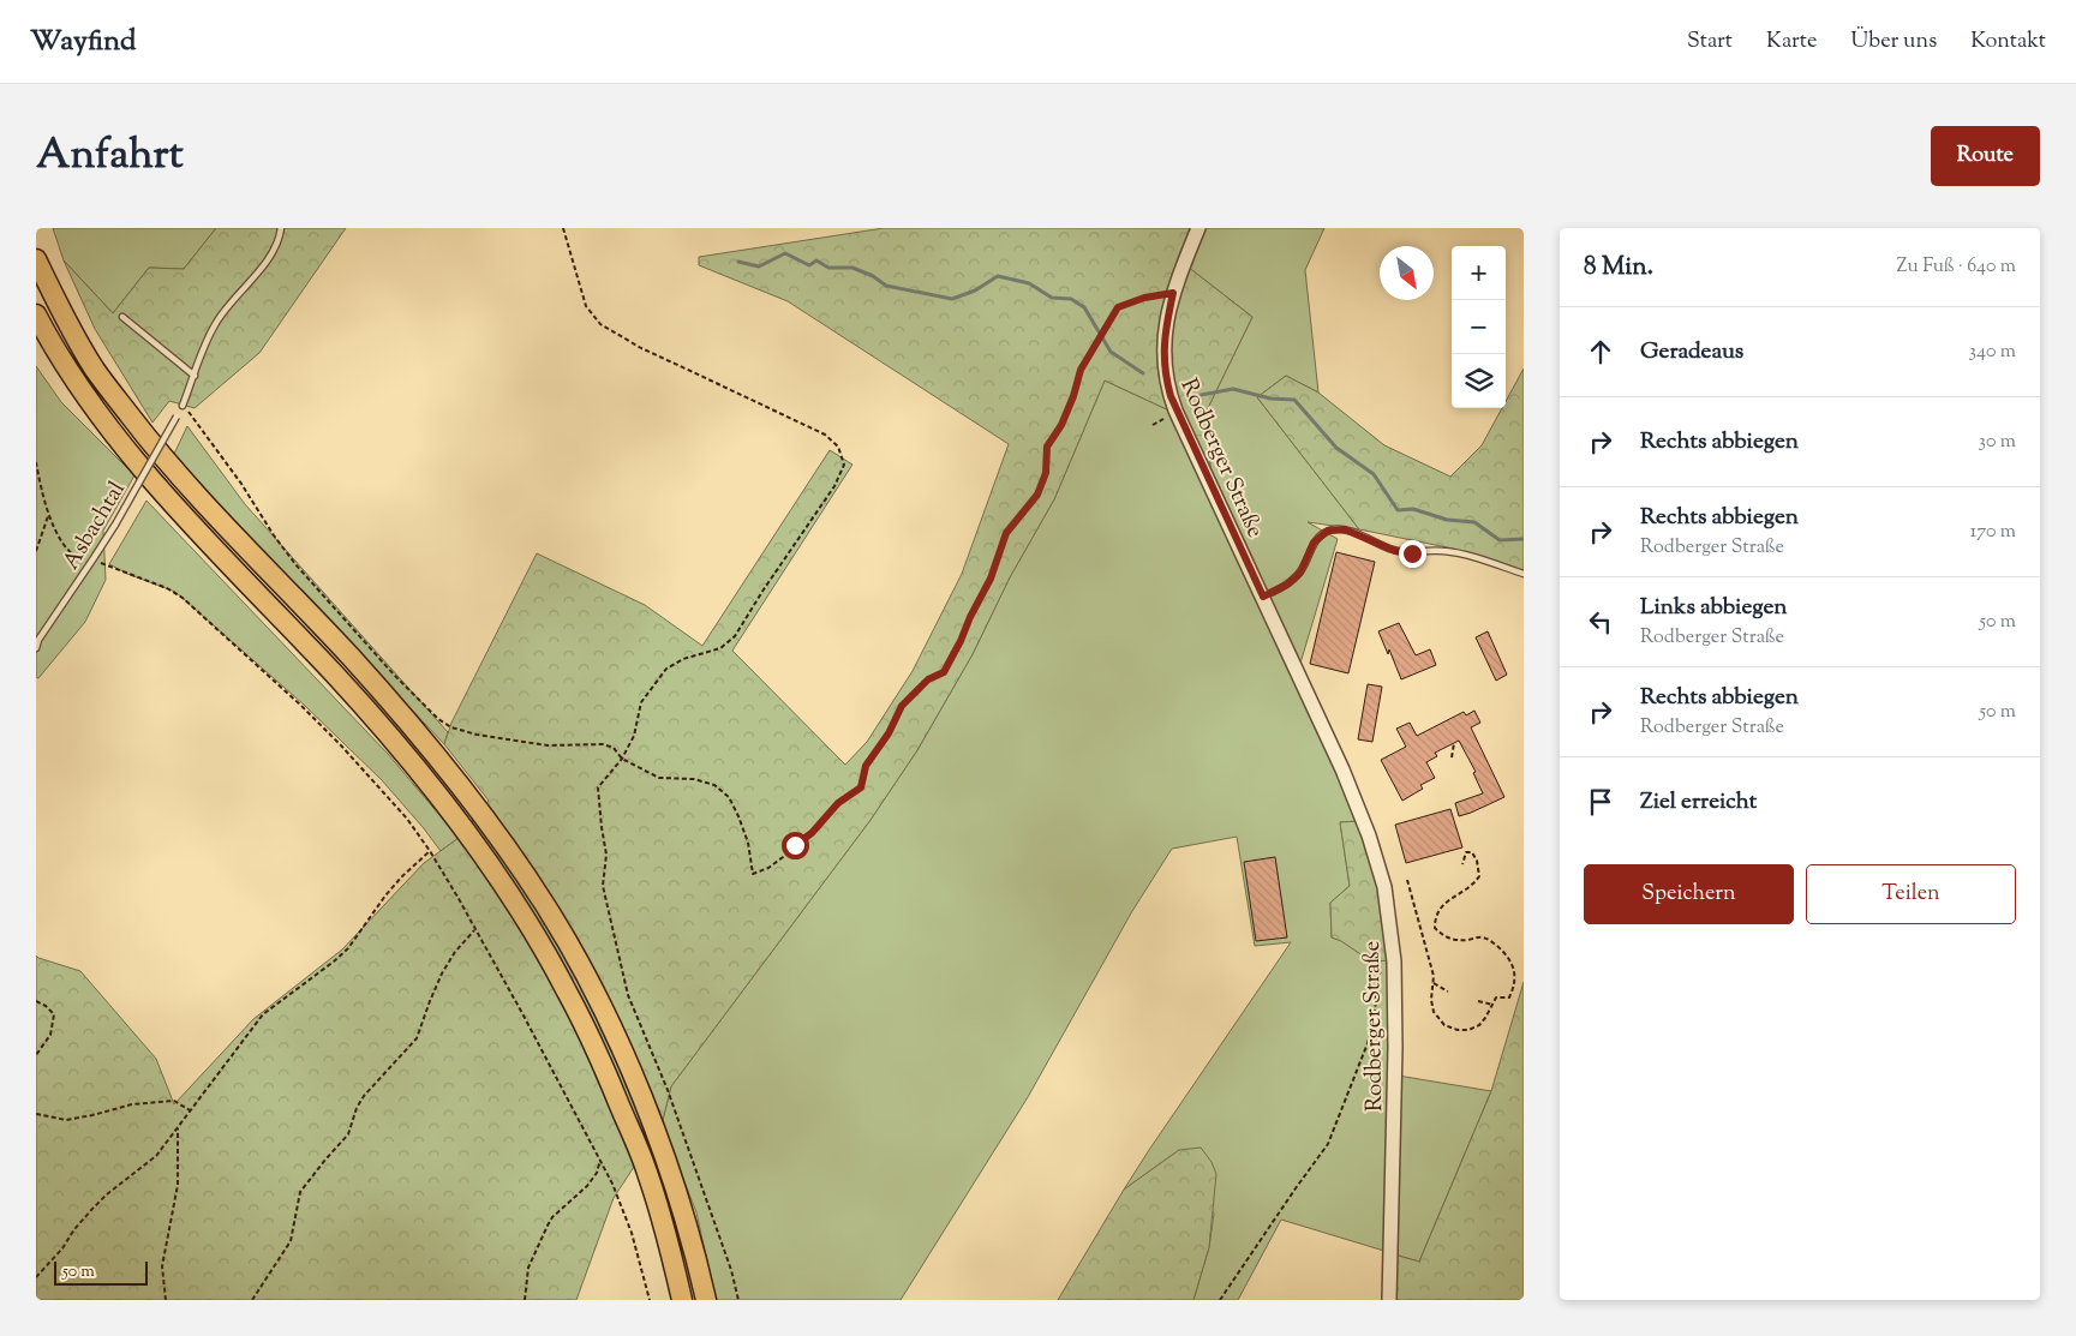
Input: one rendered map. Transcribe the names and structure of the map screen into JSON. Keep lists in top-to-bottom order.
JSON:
{
  "streets": {
    "street": ["Rodberger Straße"],
    "lane": ["Asbachtal"]
  },
  "scale_bar": "50 m",
  "north": "bottom right",
  "page": {
    "header": "Wayfind",
    "nav": [
      "Start",
      "Karte",
      "Über uns",
      "Kontakt"
    ],
    "title": "Anfahrt",
    "buttons": [
      "Route",
      ["Speichern", "Teilen"]
    ],
    "heading": ["8 Min.", "Zu Fuß · 640 m"],
    "map_buttons": ["+", "−"],
    "list": [
      ["Geradeaus", "340 m"],
      ["Rechts abbiegen", "30 m"],
      ["Rechts abbiegen", "Rodberger Straße", "170 m"],
      ["Links abbiegen", "Rodberger Straße", "50 m"],
      ["Rechts abbiegen", "Rodberger Straße", "50 m"],
      "Ziel erreicht"
    ],
    "scale": "50 m"
  }
}
